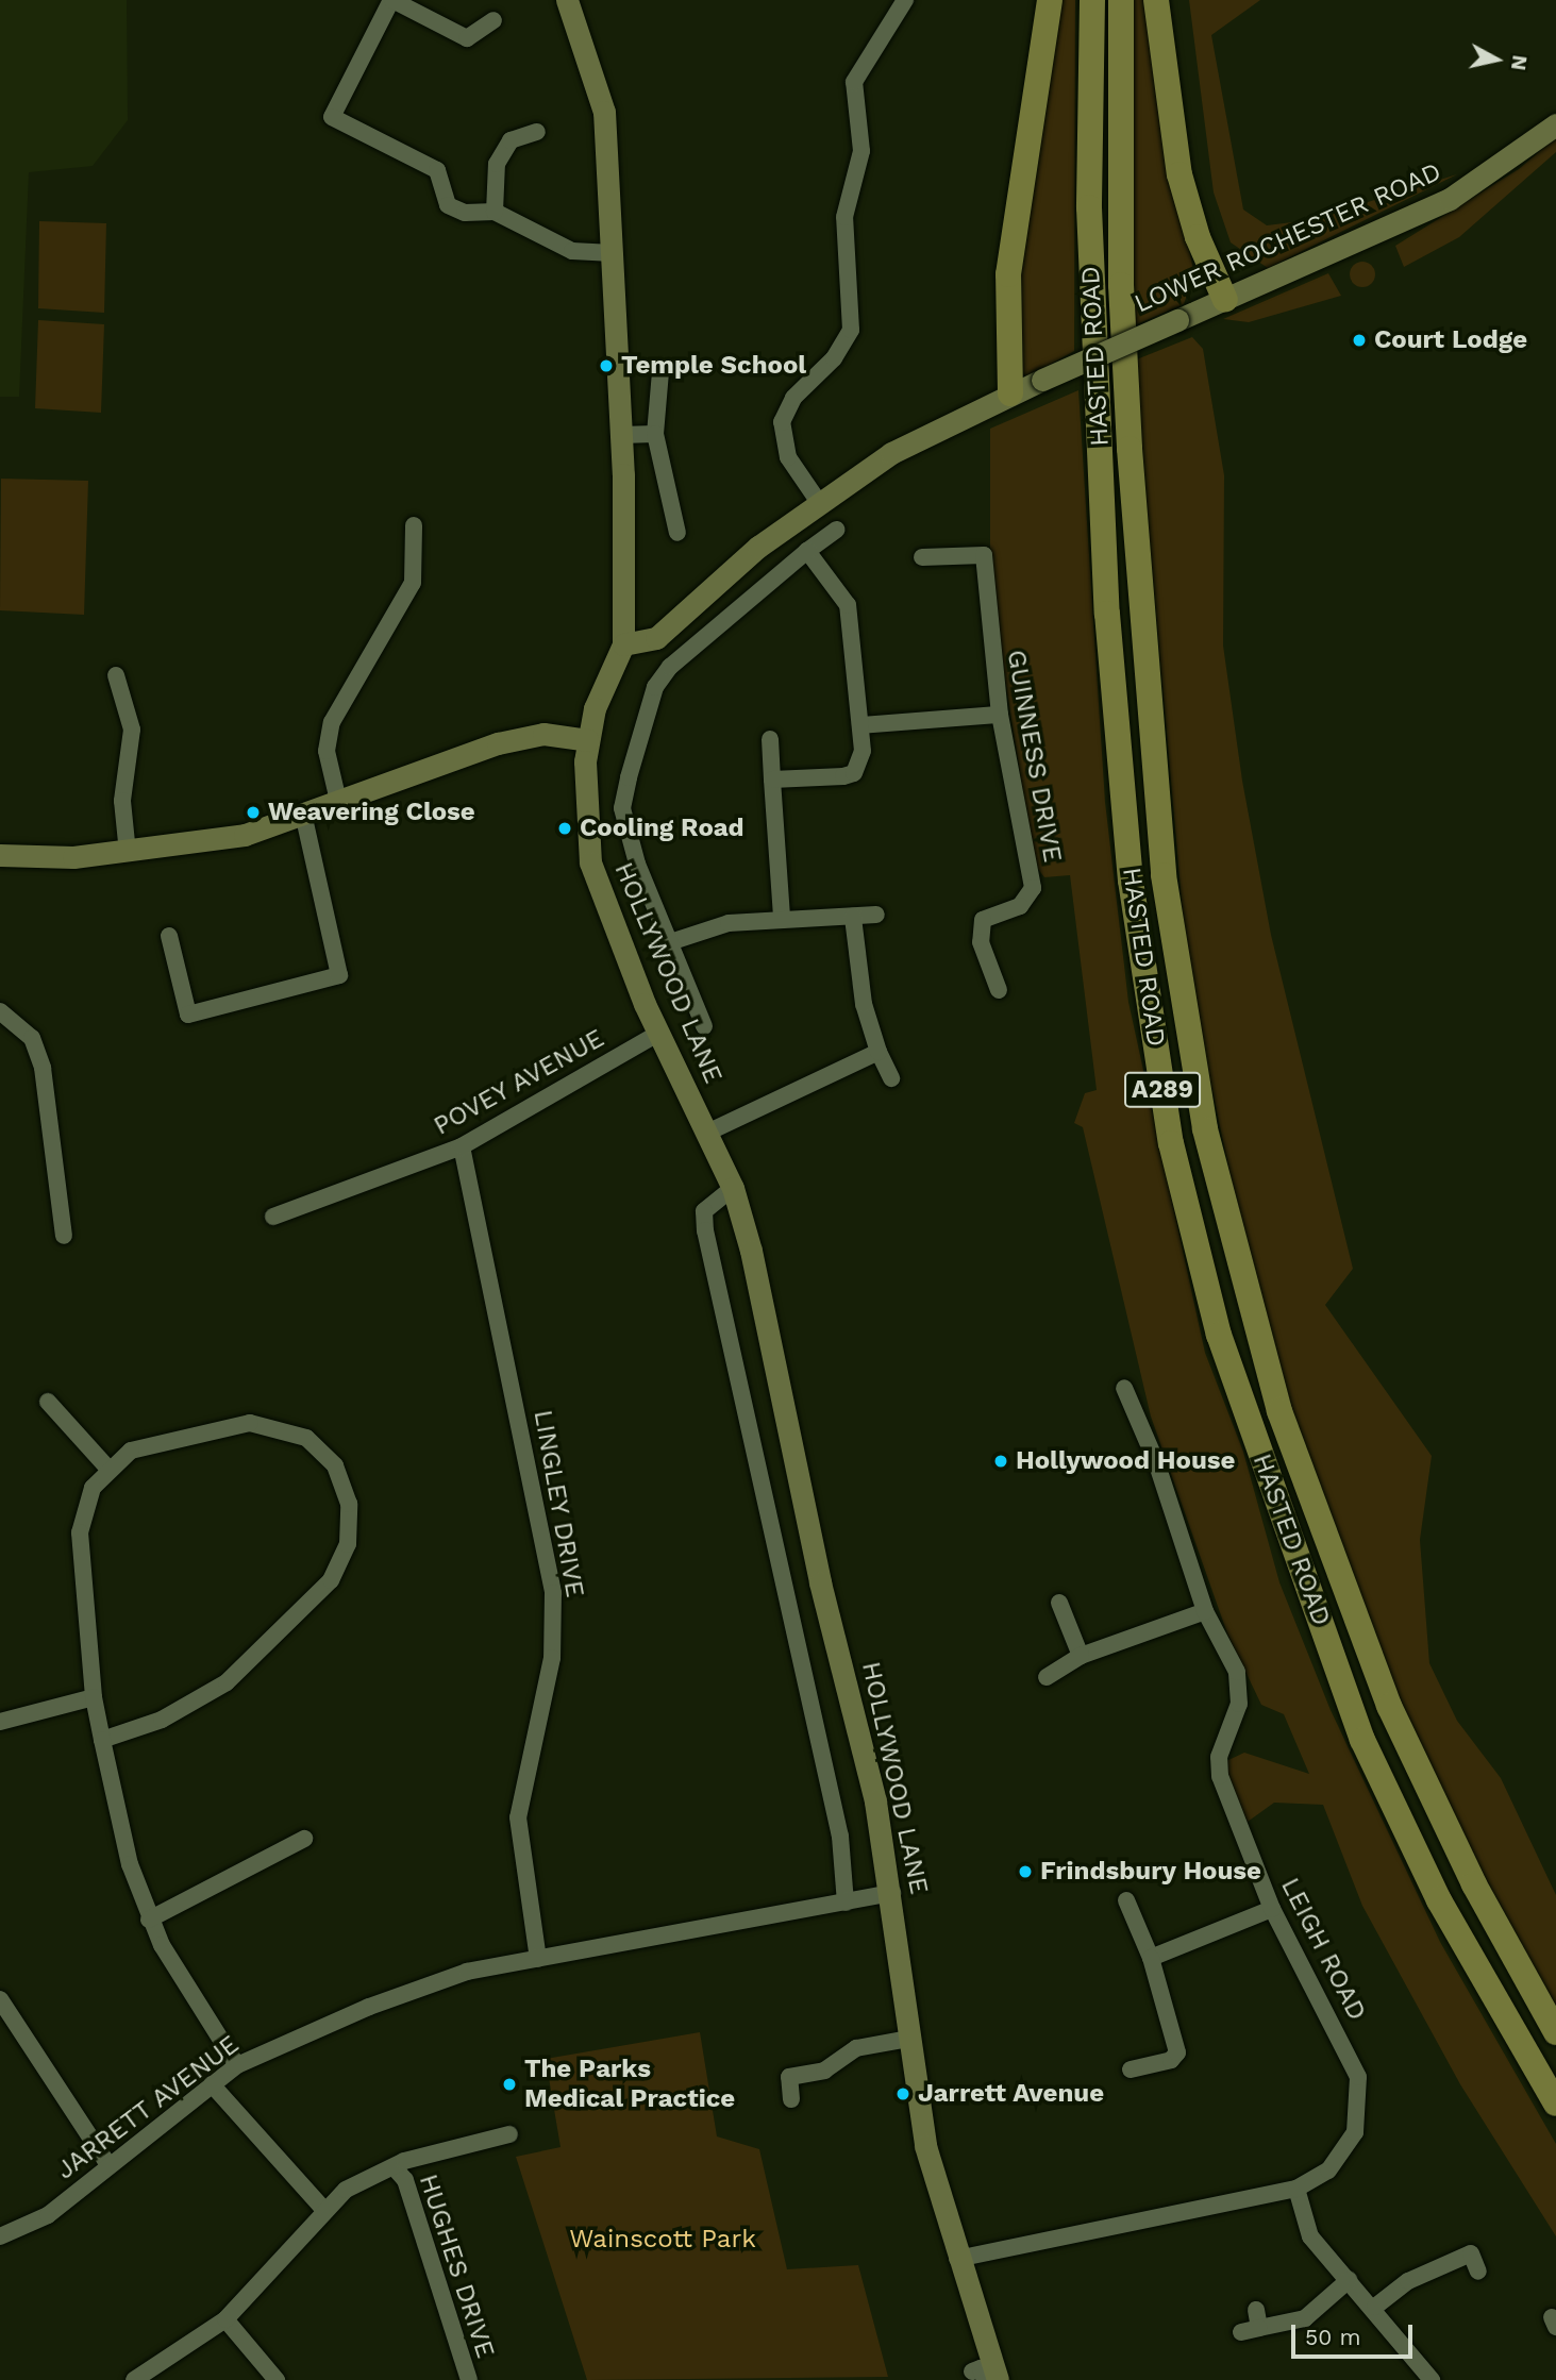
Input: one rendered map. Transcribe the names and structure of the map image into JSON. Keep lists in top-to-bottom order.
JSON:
{
  "streets": {
    "main road": [
      "LOWER ROCHESTER ROAD",
      "HASTED ROAD",
      "HOLLYWOOD LANE",
      "A289"
    ],
    "street": [
      "GUINNESS DRIVE",
      "POVEY AVENUE",
      "LINGLEY DRIVE",
      "LEIGH ROAD",
      "JARRETT AVENUE",
      "HUGHES DRIVE"
    ]
  },
  "crossings": [
    ["LOWER ROCHESTER ROAD", "HOLLYWOOD LANE"],
    ["HOLLYWOOD LANE", "POVEY AVENUE"],
    ["HOLLYWOOD LANE", "LEIGH ROAD"],
    ["HOLLYWOOD LANE", "JARRETT AVENUE"],
    ["POVEY AVENUE", "LINGLEY DRIVE"],
    ["LINGLEY DRIVE", "JARRETT AVENUE"]
  ],
  "parks": ["Wainscott Park"],
  "places": [
    "Court Lodge",
    "Temple School",
    "Weavering Close",
    "Cooling Road",
    "Hollywood House",
    "Frindsbury House",
    "The Parks Medical Practice",
    "Jarrett Avenue"
  ],
  "scale_bar": "50 m",
  "north": "right"
}
